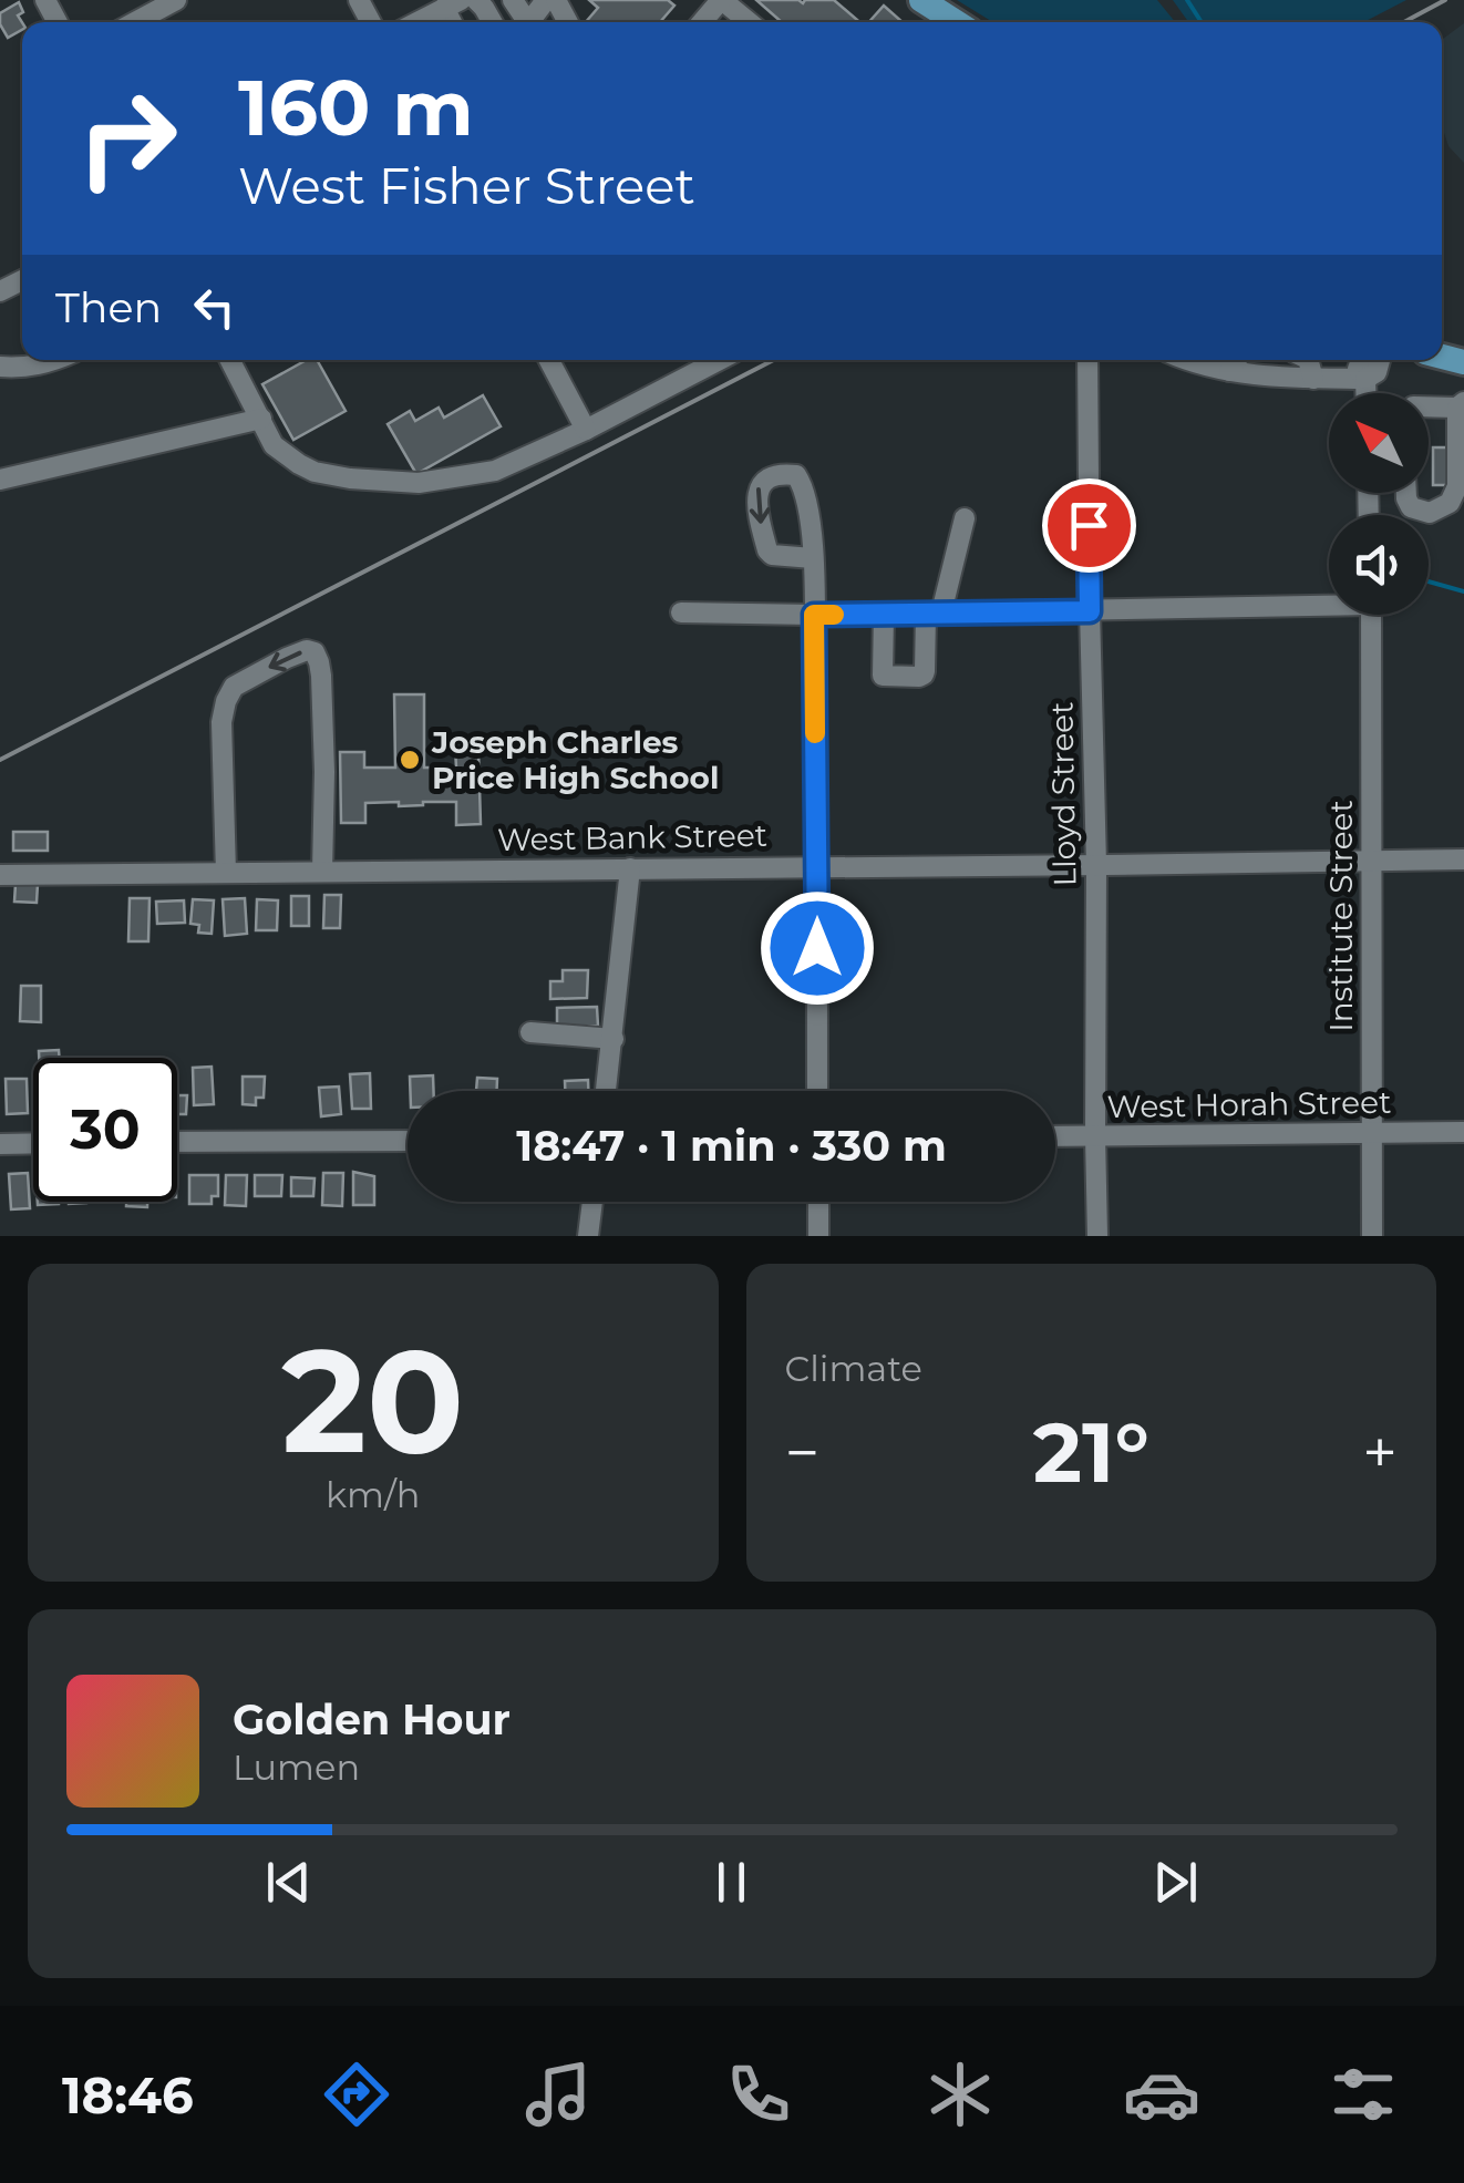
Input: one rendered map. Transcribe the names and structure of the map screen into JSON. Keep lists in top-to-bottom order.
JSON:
{
  "streets": {
    "street": [
      "Lloyd Street",
      "West Bank Street",
      "Institute Street",
      "West Horah Street"
    ]
  },
  "crossings": [
    ["Lloyd Street", "West Bank Street"],
    ["Lloyd Street", "West Horah Street"],
    ["West Bank Street", "Institute Street"],
    ["Institute Street", "West Horah Street"]
  ],
  "places": ["Joseph Charles Price High School"],
  "north": "top left",
  "page": {
    "turn": ["160 m", "West Fisher Street"],
    "then": "Then",
    "limit": "30",
    "trip": "18:47 · 1 min · 330 m",
    "tile": [
      ["20", "km/h"],
      "Climate"
    ],
    "heat": ["−", "21°", "+"],
    "song": ["Golden Hour", "Lumen"],
    "tabs": "18:46"
  }
}
